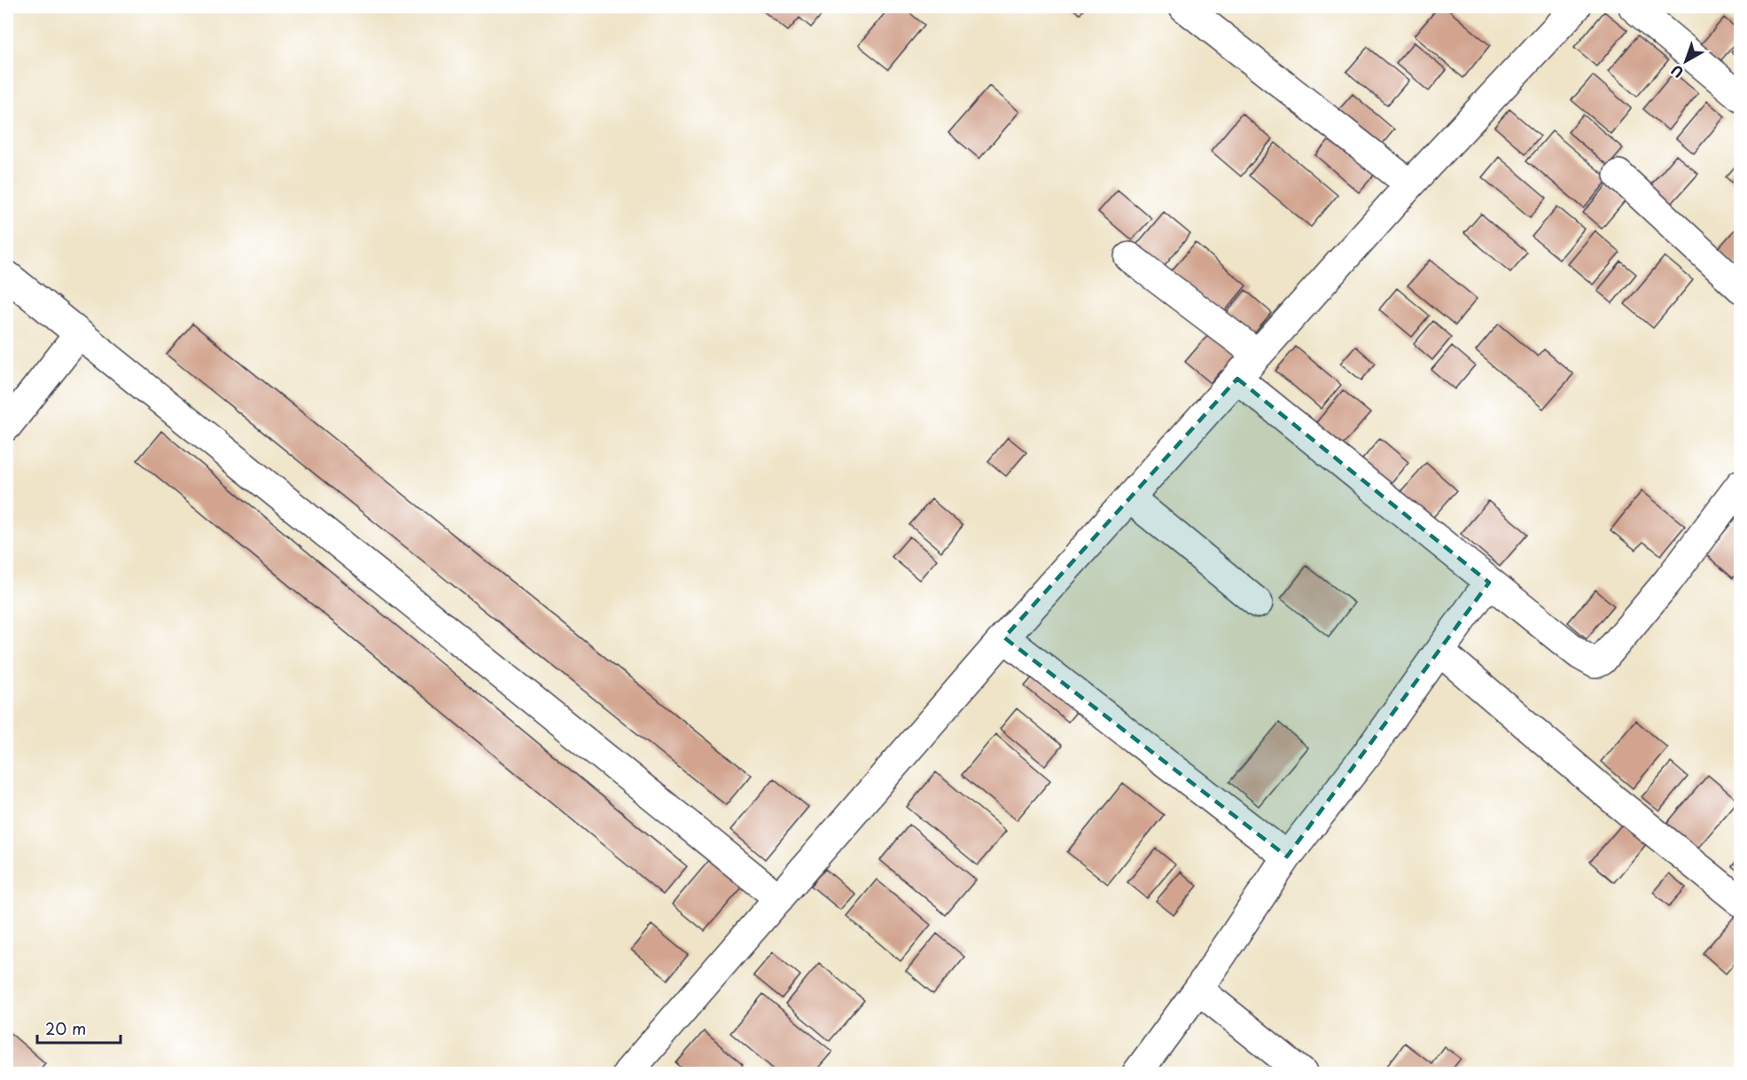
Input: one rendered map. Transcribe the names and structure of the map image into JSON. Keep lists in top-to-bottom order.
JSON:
{
  "scale_bar": "20 m",
  "north": "bottom left"
}
